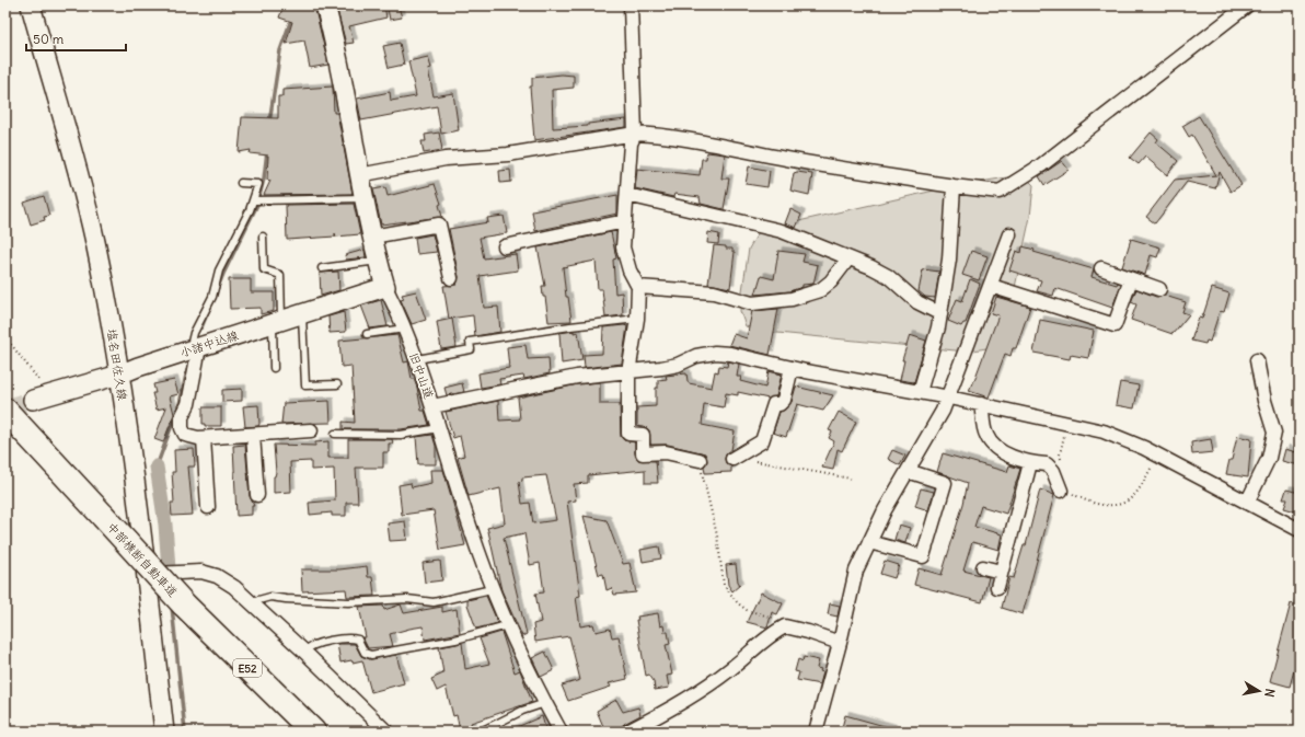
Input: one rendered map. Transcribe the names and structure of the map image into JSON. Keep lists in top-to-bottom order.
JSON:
{
  "streets": {
    "highway": ["中部横断自動車道", "E52"],
    "main road": ["小諸中込線", "塩名田佐久線", "旧中山道"]
  },
  "crossings": [
    ["小諸中込線", "塩名田佐久線"],
    ["小諸中込線", "旧中山道"]
  ],
  "scale_bar": "50 m",
  "north": "right"
}
